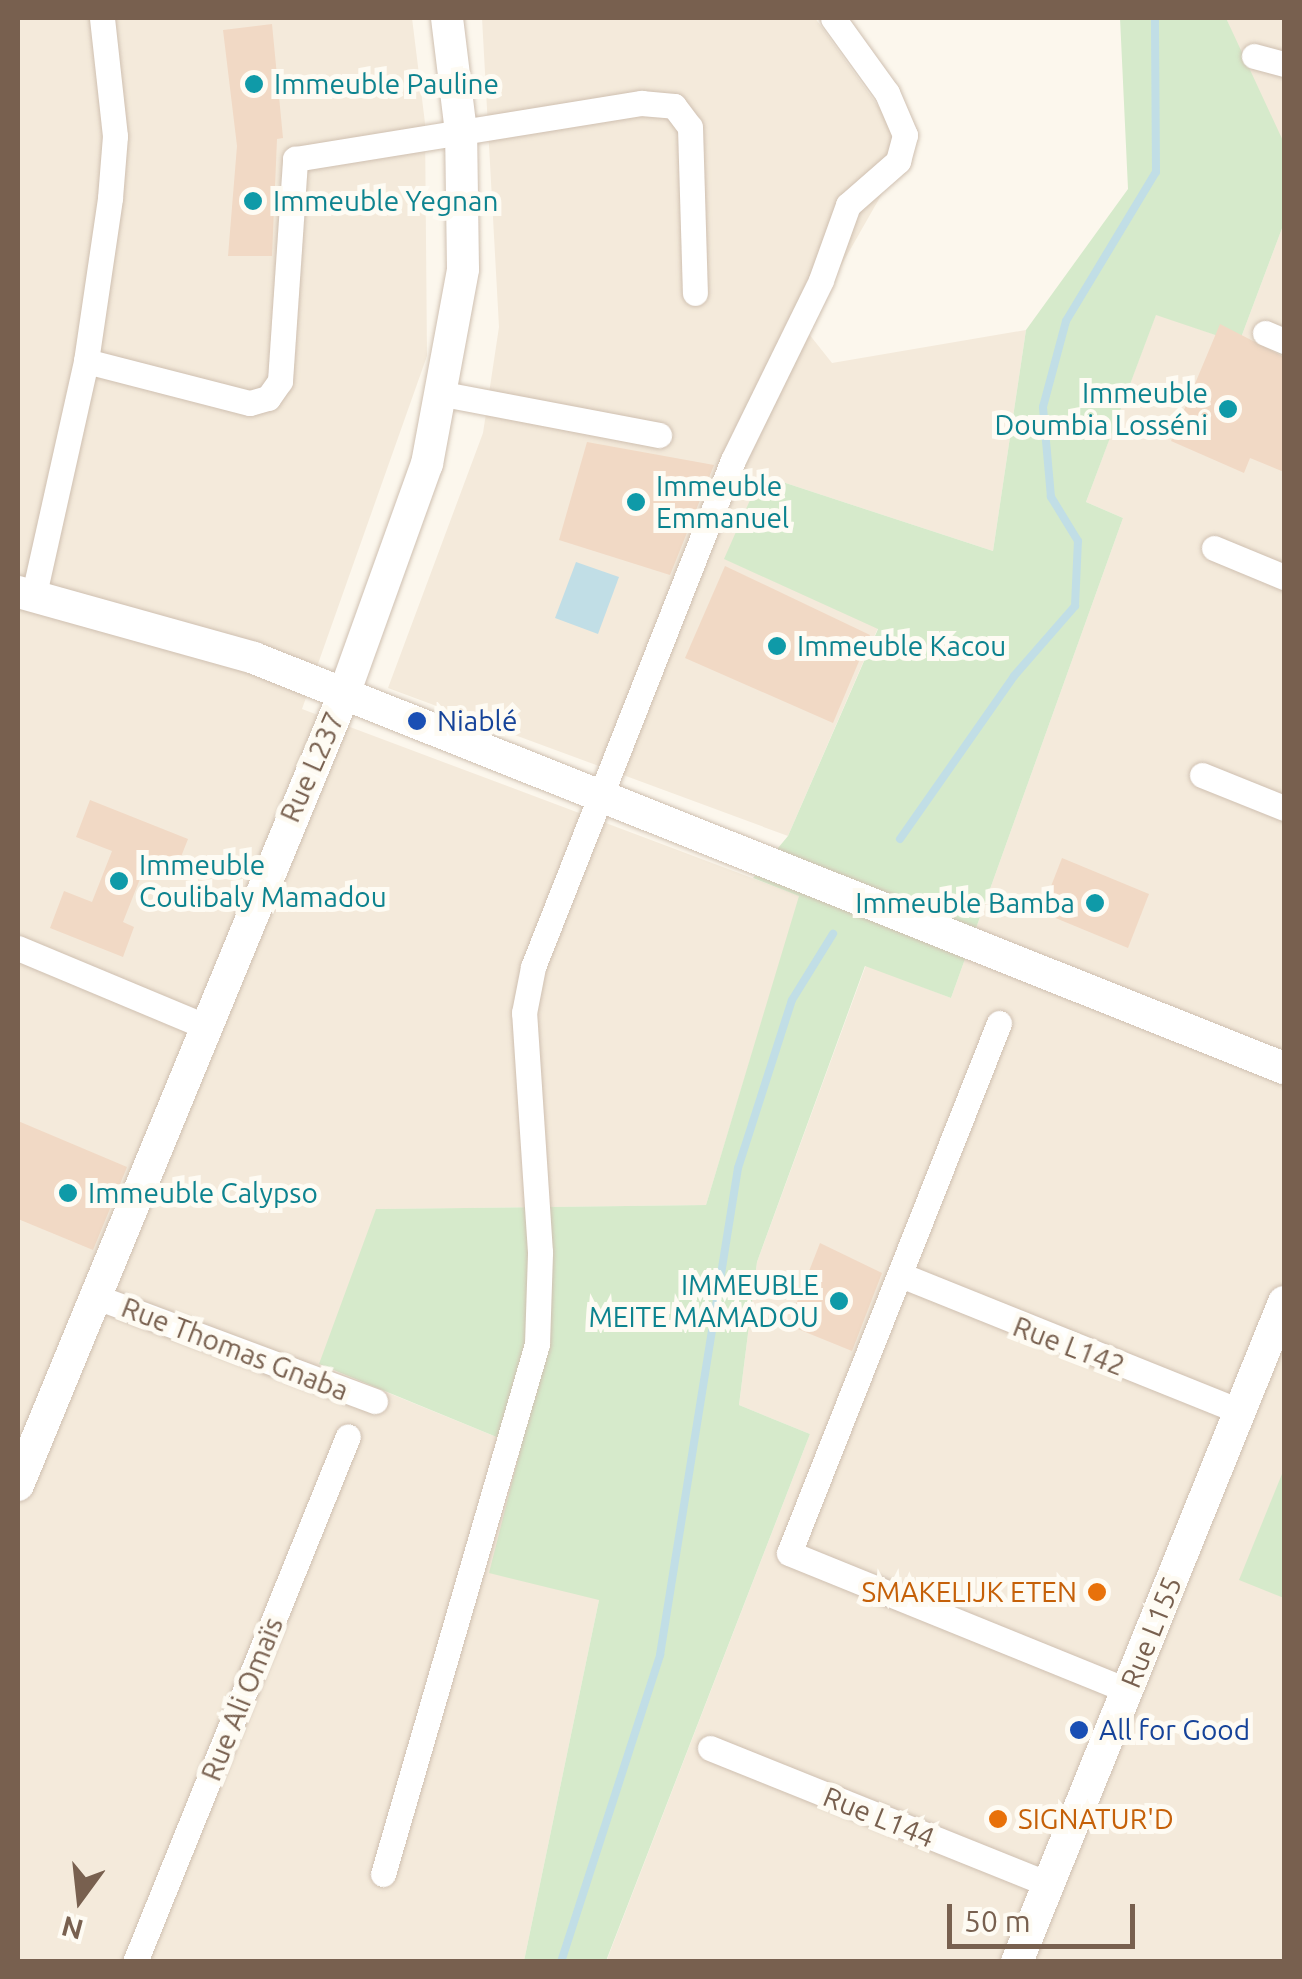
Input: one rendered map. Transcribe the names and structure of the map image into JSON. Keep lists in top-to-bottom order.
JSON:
{
  "streets": {
    "street": [
      "Rue L237",
      "Rue L142",
      "Rue Thomas Gnaba",
      "Rue L155",
      "Rue Ali Omaïs",
      "Rue L144"
    ]
  },
  "crossings": [
    ["Rue L237", "Rue Thomas Gnaba"],
    ["Rue L142", "Rue L155"],
    ["Rue L155", "Rue L144"]
  ],
  "places": [
    "Immeuble Pauline",
    "Immeuble Yegnan",
    "Immeuble Doumbia Losséni",
    "Immeuble Emmanuel",
    "Immeuble Kacou",
    "Niablé",
    "Immeuble Coulibaly Mamadou",
    "Immeuble Bamba",
    "Immeuble Calypso",
    "IMMEUBLE MEITE MAMADOU",
    "SMAKELIJK ETEN",
    "All for Good",
    "SIGNATUR'D"
  ],
  "scale_bar": "50 m",
  "north": "bottom"
}
